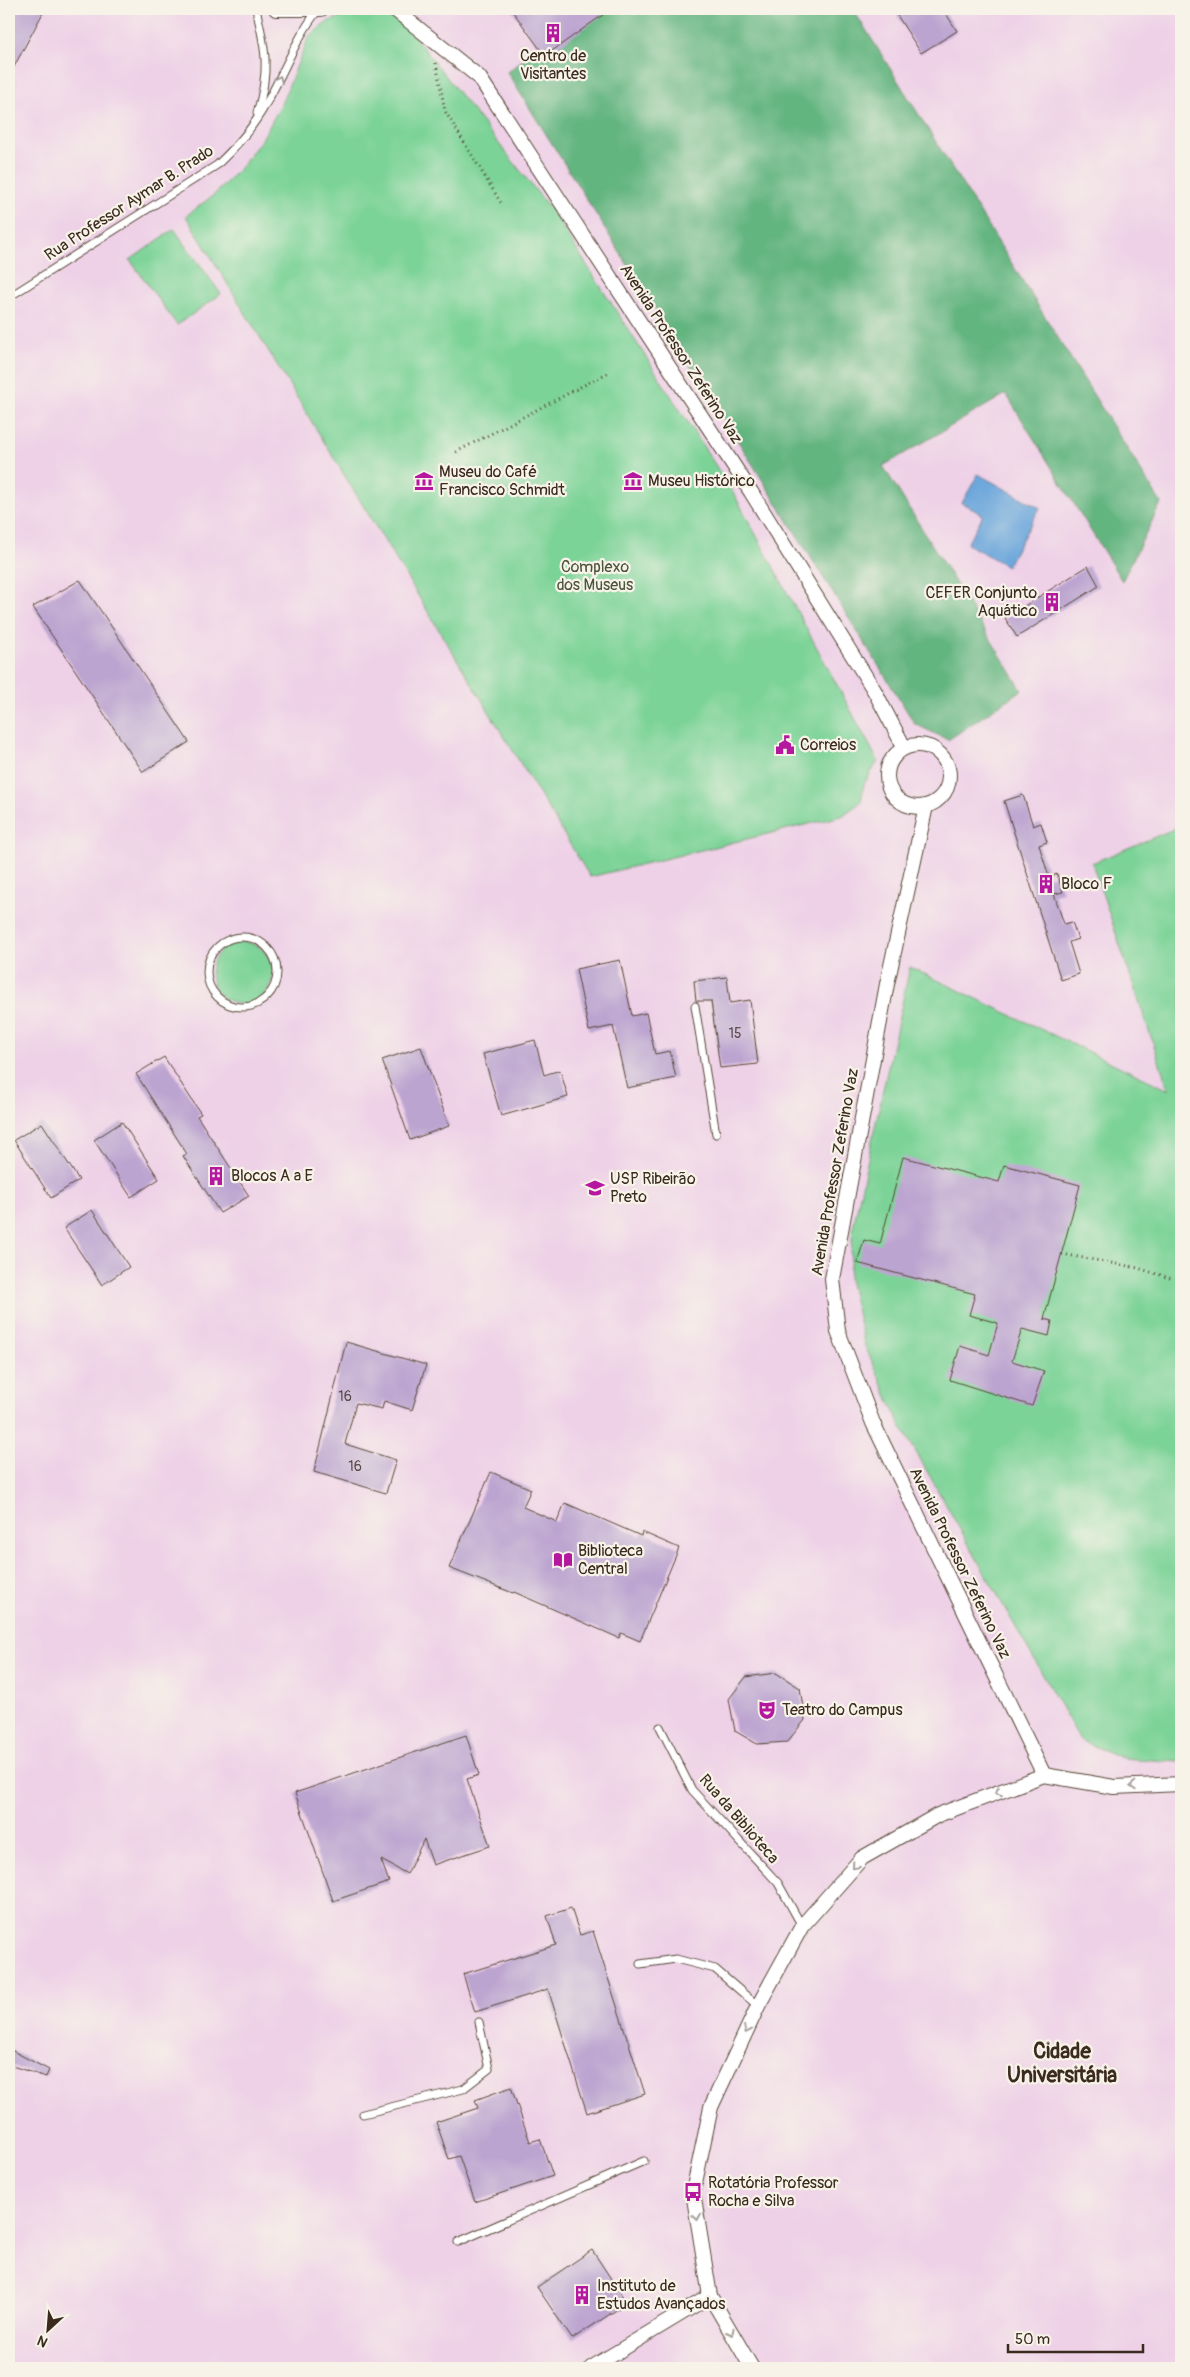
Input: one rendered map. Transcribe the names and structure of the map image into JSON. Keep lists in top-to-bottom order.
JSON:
{
  "streets": {
    "street": ["Avenida Professor Zeferino Vaz"],
    "lane": ["Rua Professor Aymar B. Prado", "Rua da Biblioteca"]
  },
  "districts": ["Cidade Universitária"],
  "parks": ["Complexo dos Museus"],
  "places": {
    "building": [
      "Centro de Visitantes",
      "CEFER Conjunto Aquático",
      "Bloco F",
      "Blocos A a E",
      "Instituto de Estudos Avançados"
    ],
    "museum": ["Museu do Café Francisco Schmidt", "Museu Histórico"],
    "public building": ["Correios"],
    "school or university": ["USP Ribeirão Preto"],
    "library": ["Biblioteca Central"],
    "theatre": ["Teatro do Campus"],
    "bus stop": ["Rotatória Professor Rocha e Silva"]
  },
  "house_numbers": ["15", "16", "16"],
  "scale_bar": "50 m",
  "north": "bottom left"
}
